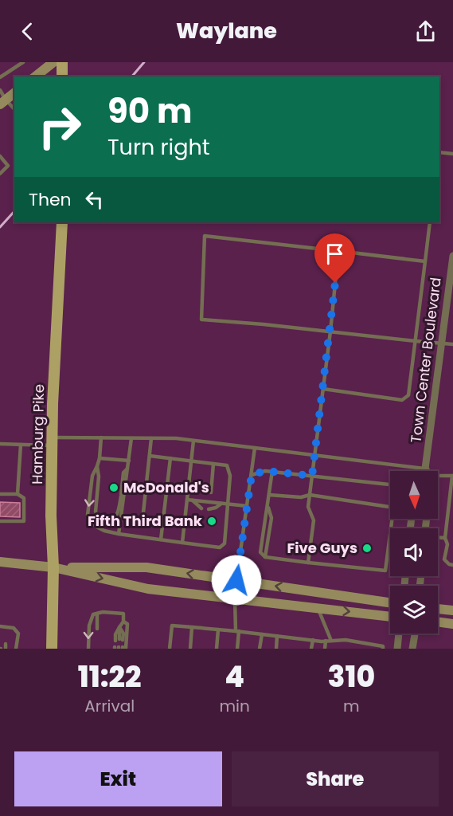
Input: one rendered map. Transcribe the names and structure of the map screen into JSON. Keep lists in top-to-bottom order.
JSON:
{
  "streets": {
    "main road": ["Hamburg Pike"],
    "street": ["Town Center Boulevard"]
  },
  "places": ["McDonald's", "Fifth Third Bank", "Five Guys"],
  "north": "bottom",
  "page": {
    "header": "Waylane",
    "turn": ["90 m", "Turn right"],
    "then": "Then",
    "eta": [
      "11:22",
      "Arrival",
      "4",
      "min",
      "310",
      "m"
    ],
    "buttons": ["Exit", "Share"]
  }
}
